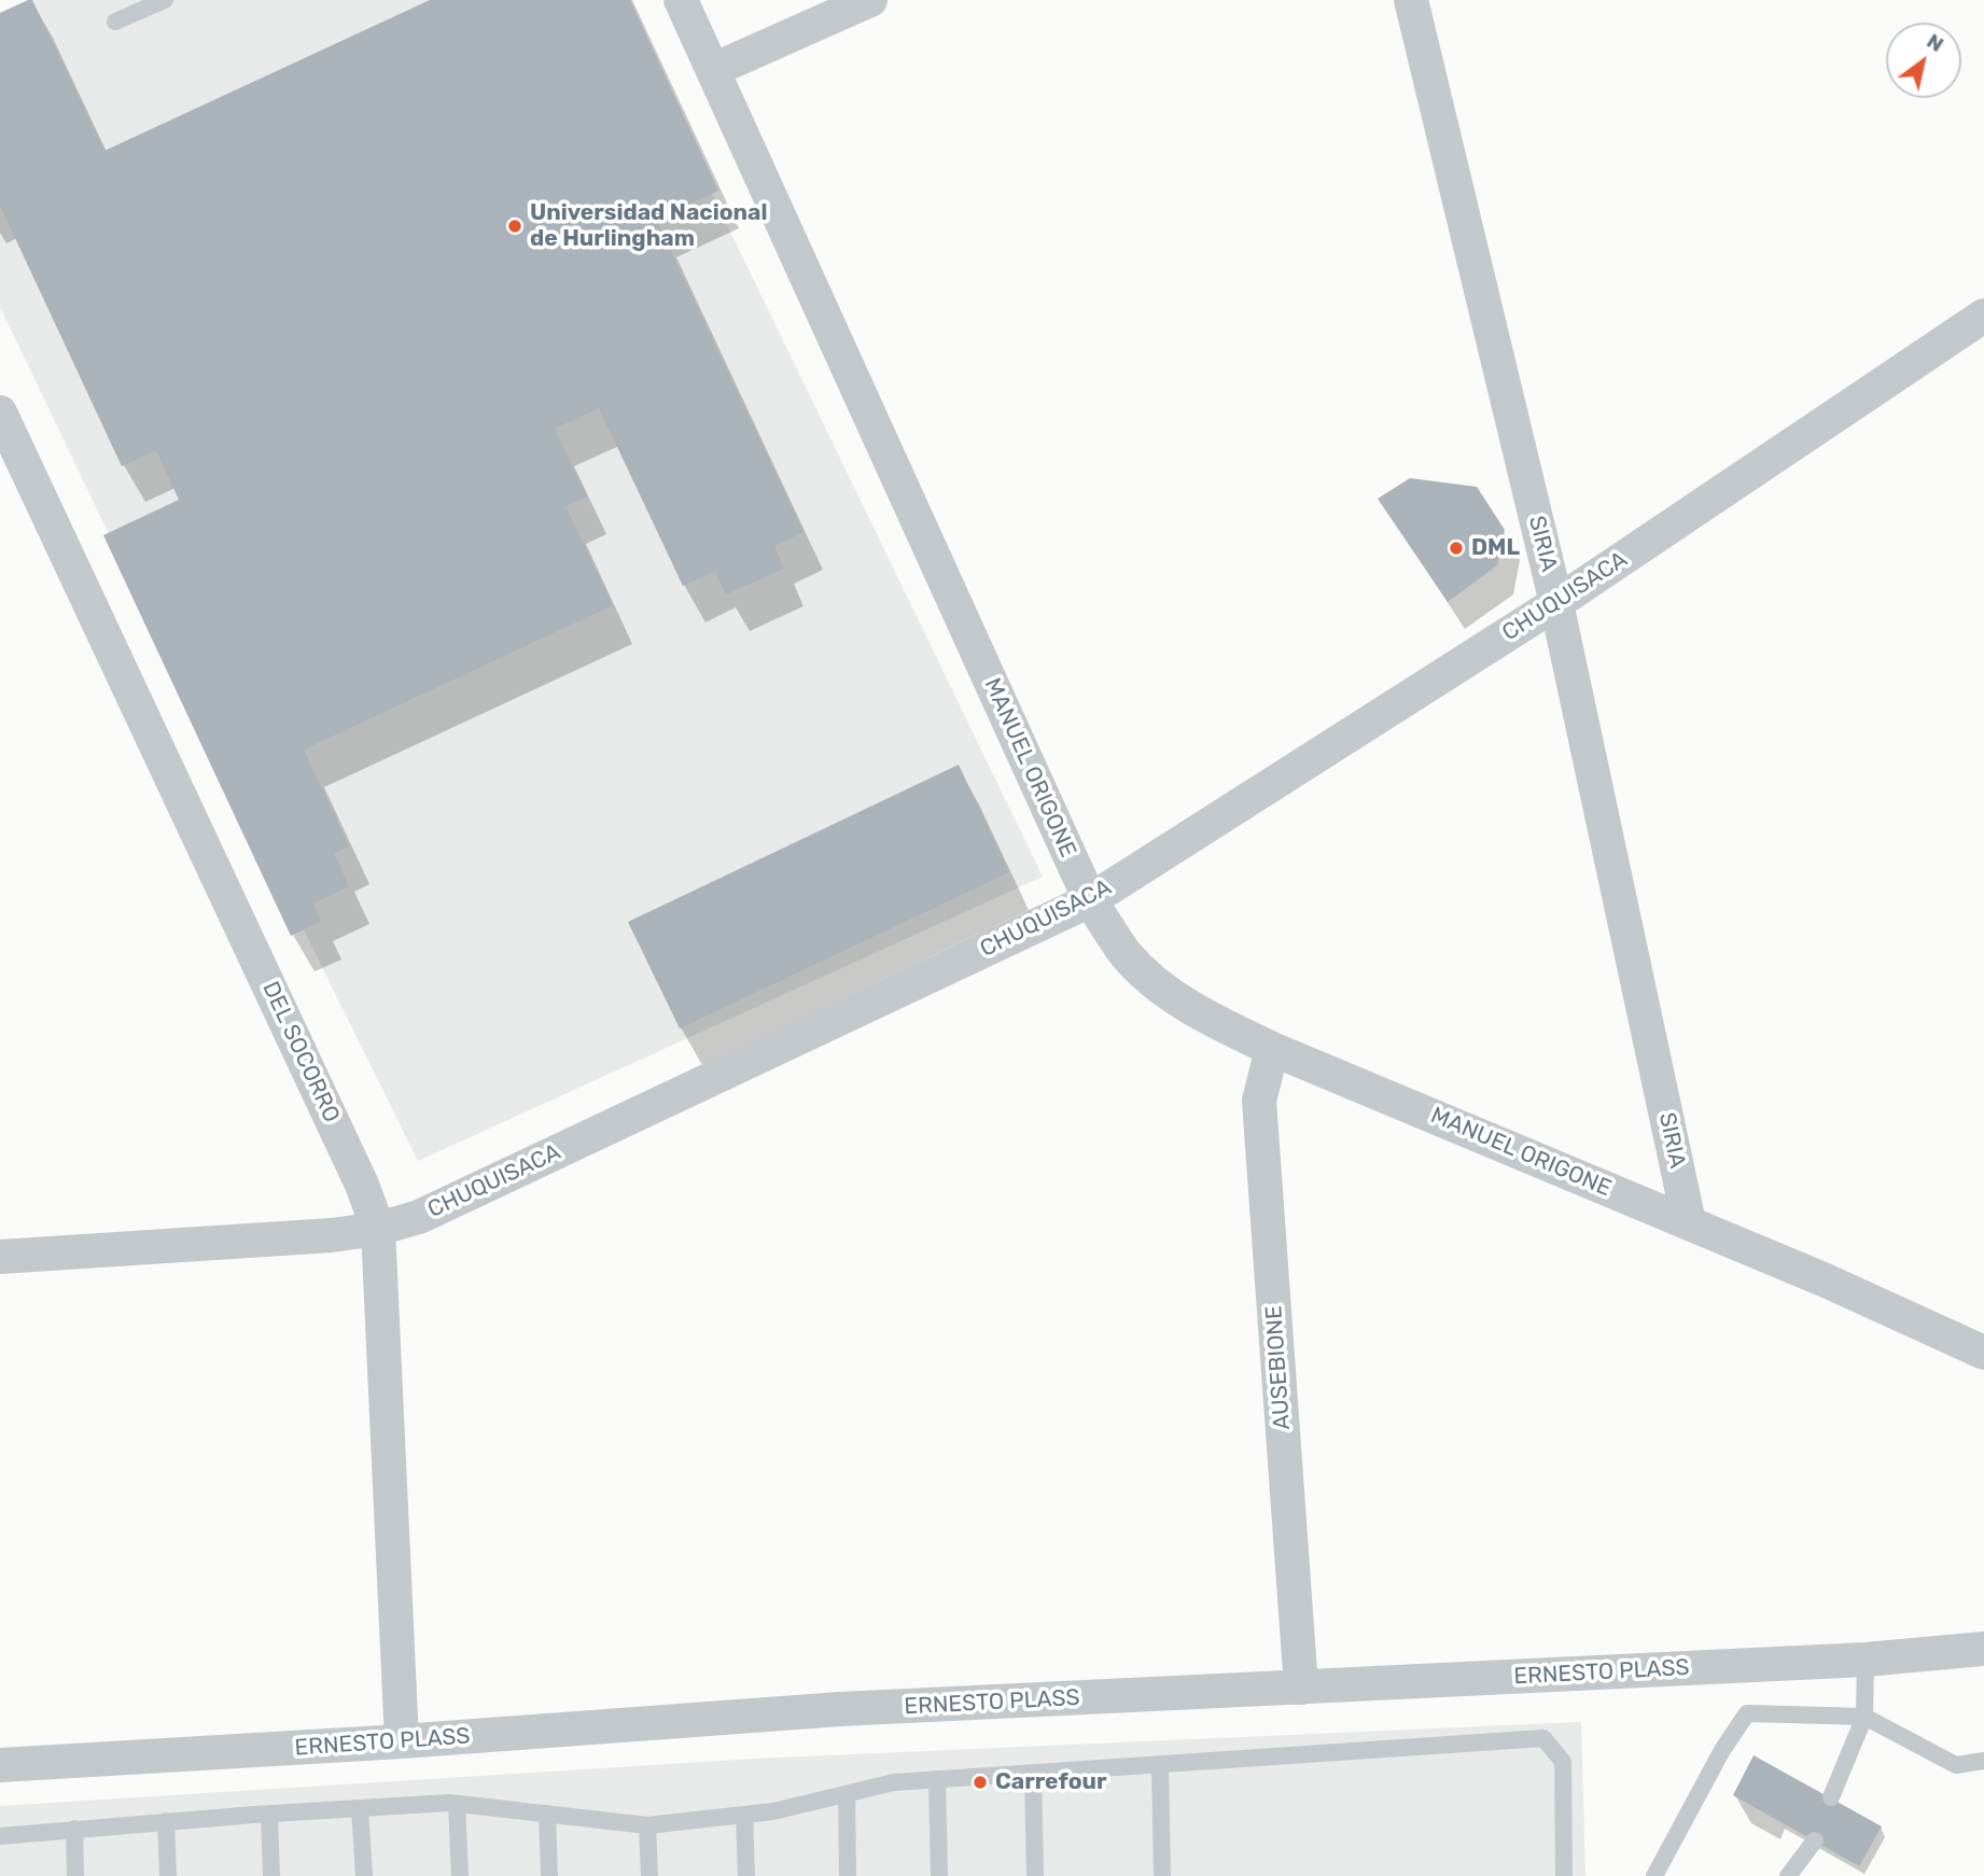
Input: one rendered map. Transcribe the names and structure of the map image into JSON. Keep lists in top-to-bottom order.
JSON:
{
  "streets": {
    "street": [
      "SIRIA",
      "CHUQUISACA",
      "MANUEL ORIGONE",
      "DEL SOCORRO",
      "AUSEBIONE",
      "ERNESTO PLASS"
    ]
  },
  "crossings": [
    ["SIRIA", "CHUQUISACA"],
    ["SIRIA", "MANUEL ORIGONE"],
    ["CHUQUISACA", "MANUEL ORIGONE"],
    ["CHUQUISACA", "DEL SOCORRO"],
    ["MANUEL ORIGONE", "AUSEBIONE"],
    ["DEL SOCORRO", "ERNESTO PLASS"],
    ["AUSEBIONE", "ERNESTO PLASS"]
  ],
  "places": ["Universidad Nacional de Hurlingham", "DML", "Carrefour"],
  "north": "top right"
}
